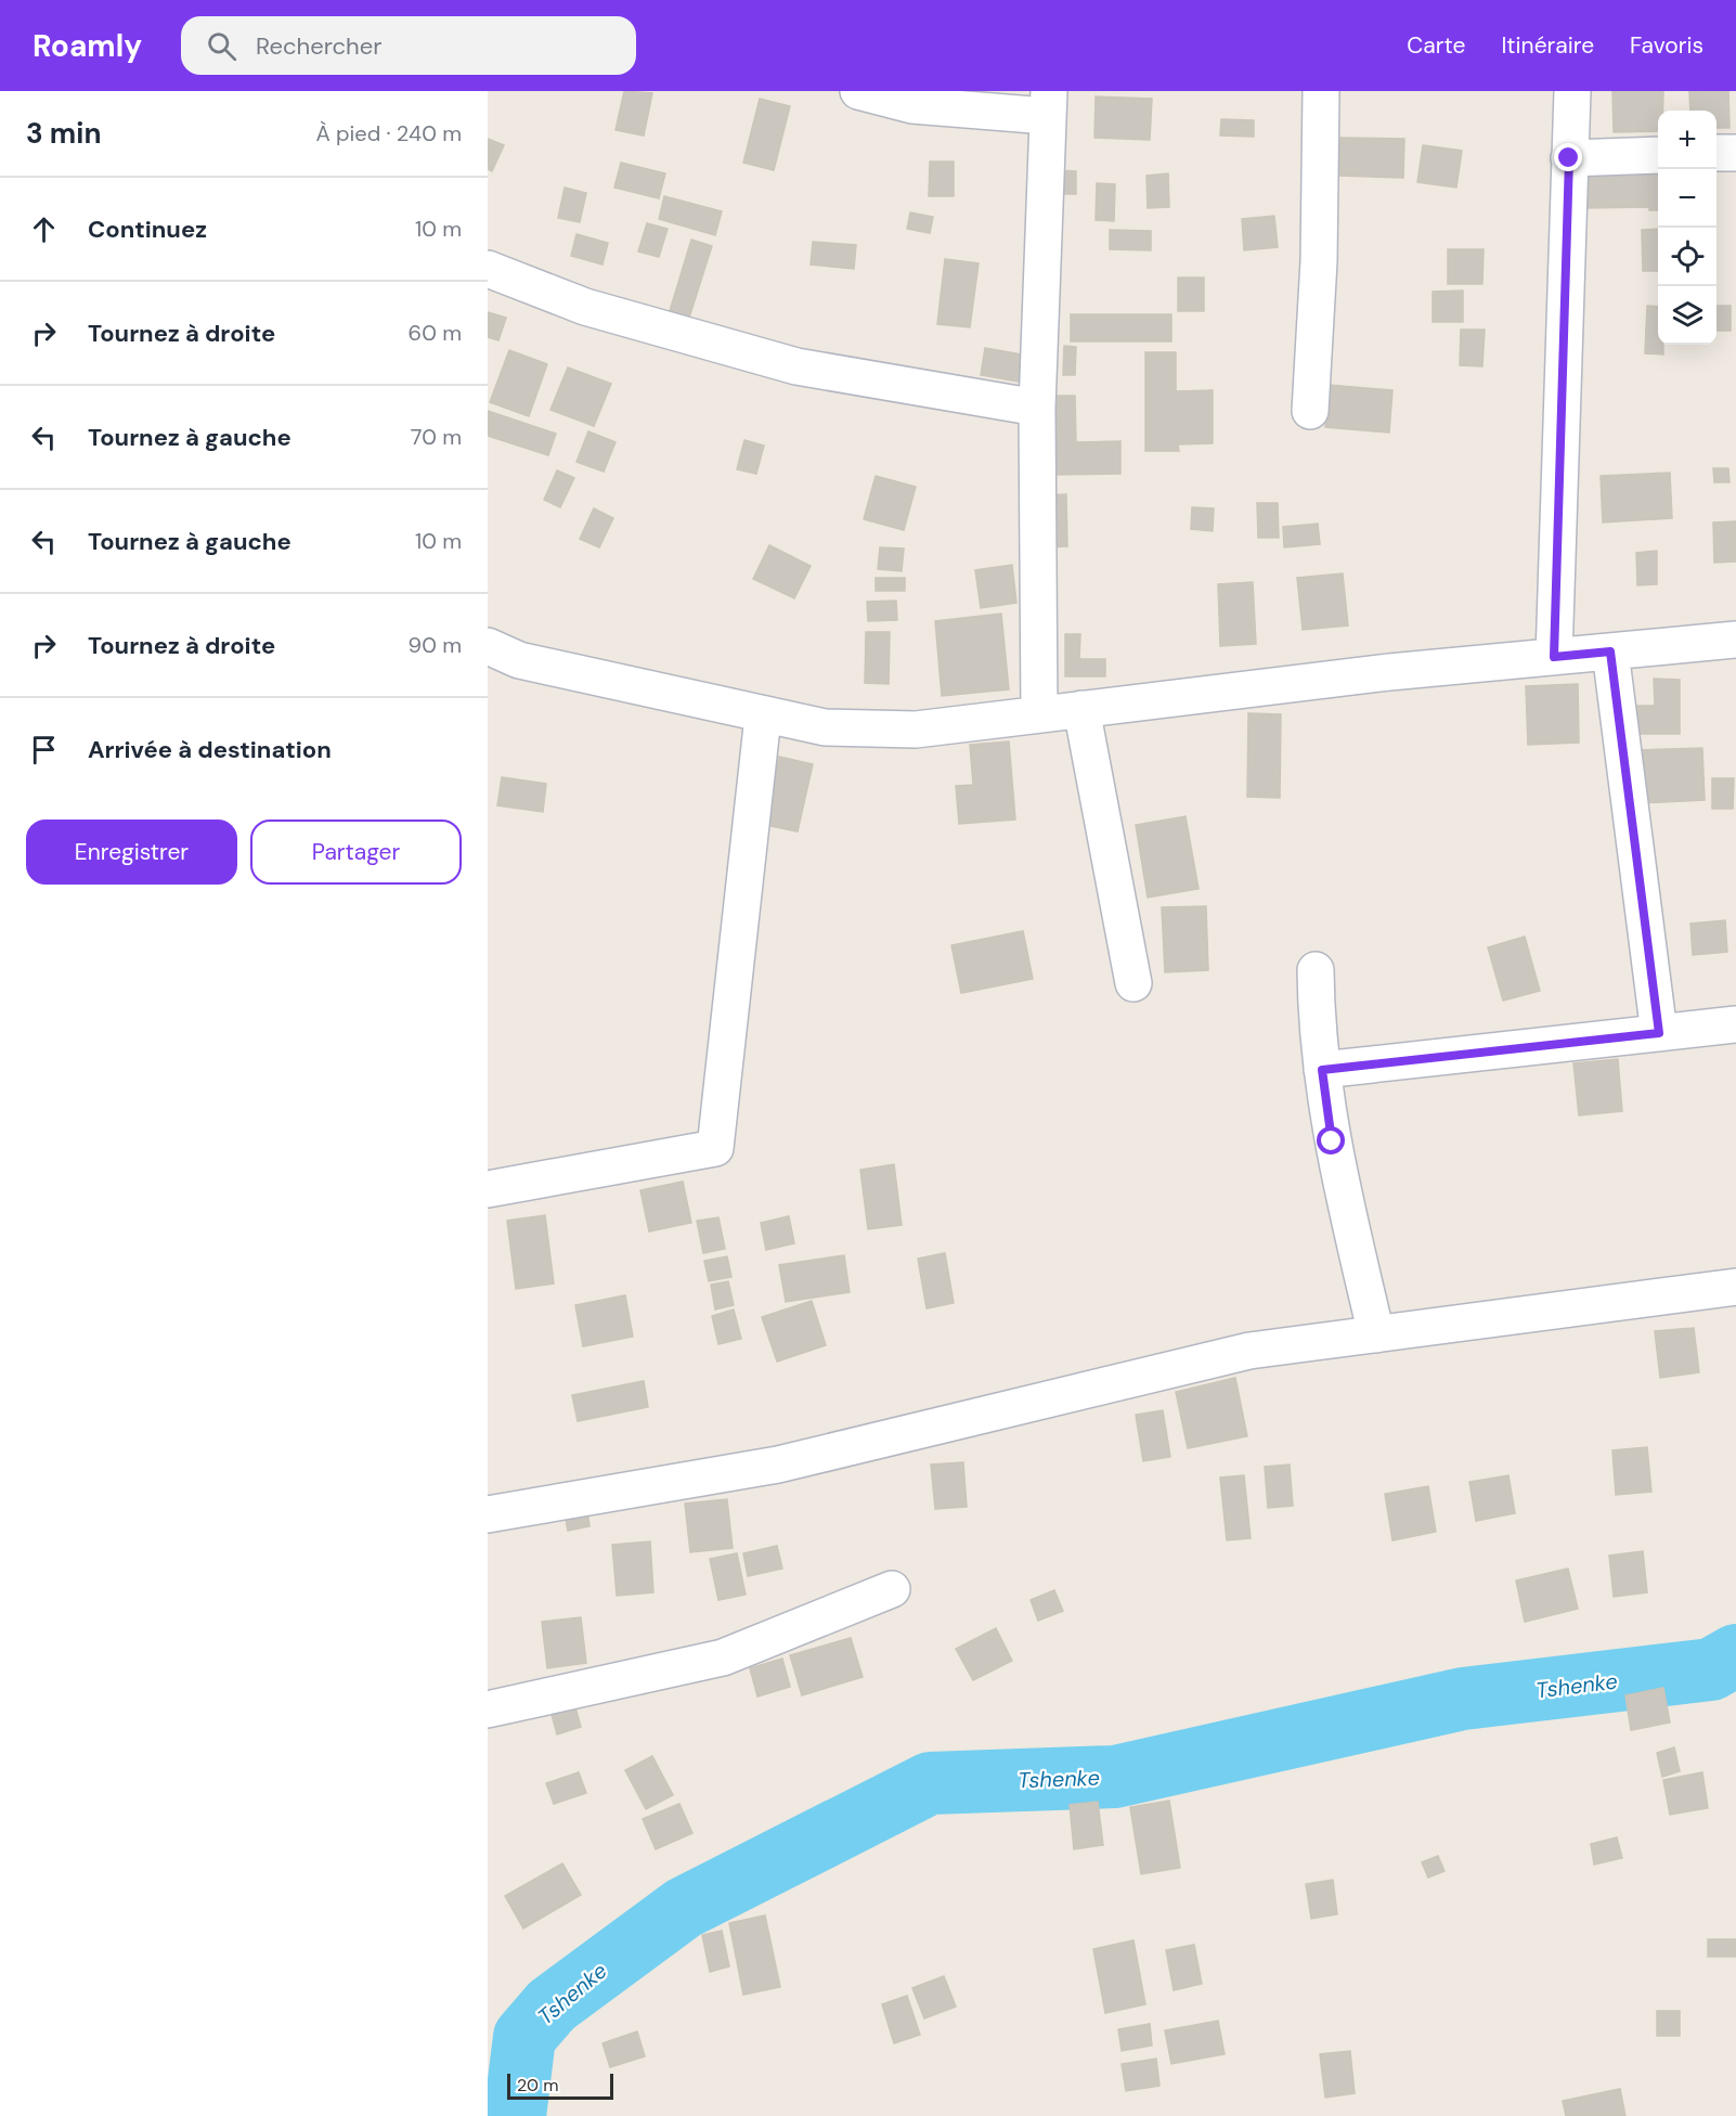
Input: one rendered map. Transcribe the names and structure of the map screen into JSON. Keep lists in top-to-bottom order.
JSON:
{
  "water": ["Tshenke"],
  "scale_bar": "20 m",
  "page": {
    "header": "Roamly",
    "search": "Rechercher",
    "nav": ["Carte", "Itinéraire", "Favoris"],
    "heading": ["3 min", "À pied · 240 m"],
    "map_buttons": ["+", "−"],
    "list": [
      ["Continuez", "10 m"],
      ["Tournez à droite", "60 m"],
      ["Tournez à gauche", "70 m"],
      ["Tournez à gauche", "10 m"],
      ["Tournez à droite", "90 m"],
      "Arrivée à destination"
    ],
    "buttons": ["Enregistrer", "Partager"],
    "scale": "20 m"
  }
}
